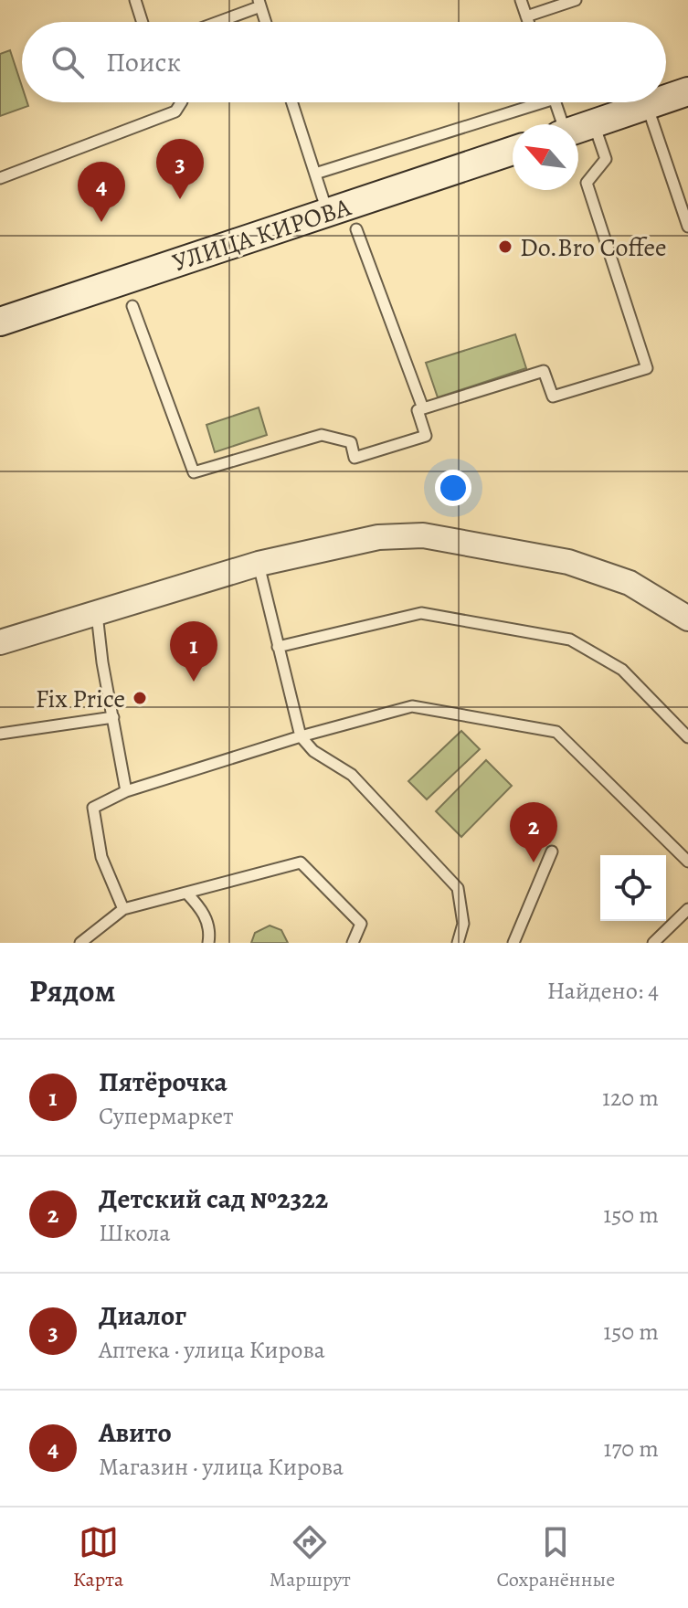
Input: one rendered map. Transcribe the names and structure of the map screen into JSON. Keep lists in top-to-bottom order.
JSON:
{
  "streets": {
    "main road": ["УЛИЦА КИРОВА"]
  },
  "places": ["Do.Bro Coffee", "Fix Price"],
  "north": "top left",
  "page": {
    "search": "Поиск",
    "pins": [
      "3",
      "4",
      "1",
      "2"
    ],
    "heading": ["Рядом", "Найдено: 4"],
    "list": [
      {
        "mark": "1",
        "name": "Пятёрочка",
        "note": "Супермаркет",
        "value": "120 m"
      },
      {
        "mark": "2",
        "name": "Детский сад №2322",
        "note": "Школа",
        "value": "150 m"
      },
      {
        "mark": "3",
        "name": "Диалог",
        "note": "Аптека · улица Кирова",
        "value": "150 m"
      },
      {
        "mark": "4",
        "name": "Авито",
        "note": "Магазин · улица Кирова",
        "value": "170 m"
      }
    ],
    "nav": ["Карта", "Маршрут", "Сохранённые"]
  }
}
